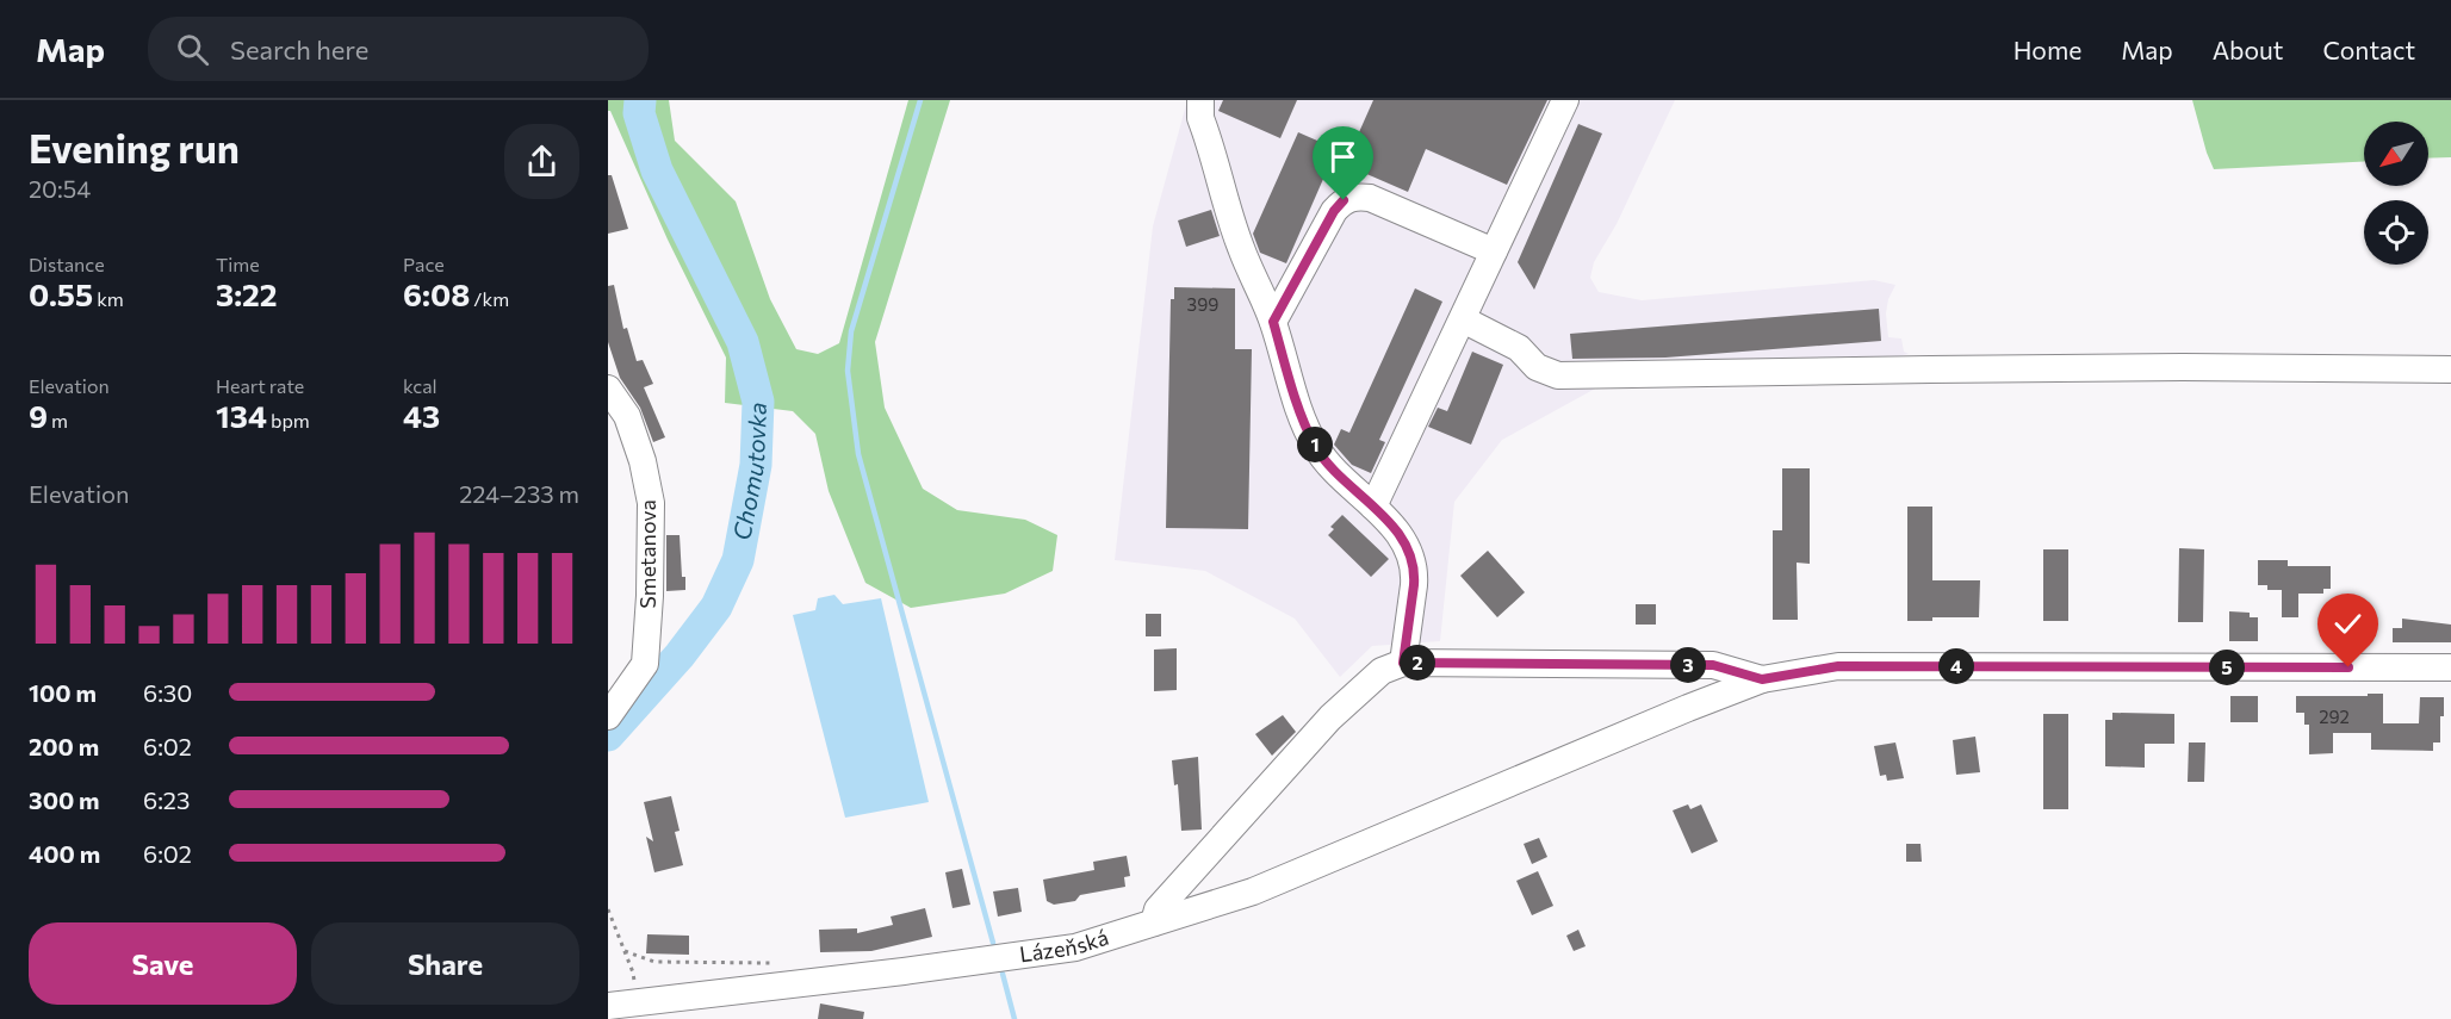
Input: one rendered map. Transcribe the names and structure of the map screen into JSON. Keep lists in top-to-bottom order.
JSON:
{
  "streets": {
    "street": ["Smetanova", "Lázeňská"]
  },
  "water": ["Chomutovka"],
  "house_numbers": ["399", "292"],
  "north": "bottom left",
  "page": {
    "header": "Map",
    "search": "Search here",
    "nav": [
      "Home",
      "Map",
      "About",
      "Contact"
    ],
    "heading": ["Evening run", "20:54"],
    "stats": [
      ["Distance", "0.55 km"],
      ["Time", "3:22"],
      ["Pace", "6:08 /km"],
      ["Elevation", "9 m"],
      ["Heart rate", "134 bpm"],
      ["kcal", "43"]
    ],
    "pins": [
      "1",
      "2",
      "3",
      "4",
      "5"
    ],
    "chart": ["Elevation", "224–233 m"],
    "list": [
      {
        "name": "100 m",
        "note": "6:30"
      },
      {
        "name": "200 m",
        "note": "6:02"
      },
      {
        "name": "300 m",
        "note": "6:23"
      },
      {
        "name": "400 m",
        "note": "6:02"
      }
    ],
    "buttons": ["Save", "Share"]
  }
}
